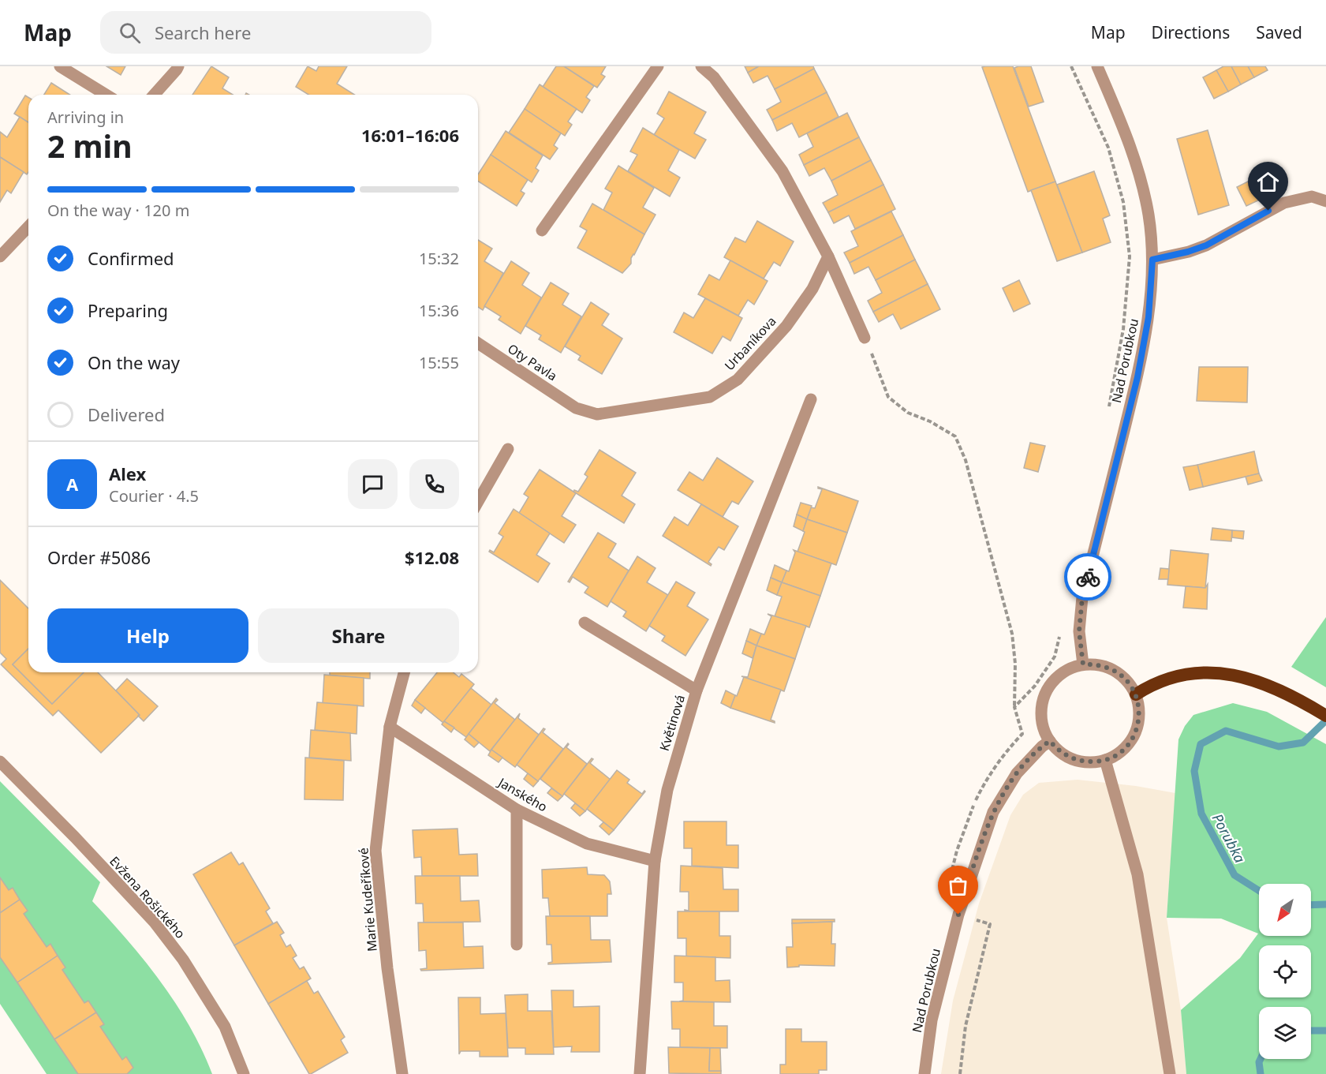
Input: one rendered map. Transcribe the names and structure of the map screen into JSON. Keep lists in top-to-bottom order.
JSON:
{
  "streets": {
    "street": [
      "Urbaníkova",
      "Nad Porubkou",
      "Oty Pavla",
      "Květinová",
      "Janského",
      "Evžena Rošického",
      "Marie Kudeříkové"
    ]
  },
  "crossings": [
    ["Urbaníkova", "Oty Pavla"],
    ["Květinová", "Janského"],
    ["Janského", "Marie Kudeříkové"]
  ],
  "water": ["Porubka"],
  "north": "bottom left",
  "page": {
    "header": "Map",
    "search": "Search here",
    "nav": ["Map", "Directions", "Saved"],
    "heading": ["2 min", "Arriving in", "16:01–16:06"],
    "panel": [
      "Alex",
      "Courier · 4.5",
      "Order #5086",
      "$12.08"
    ],
    "bar": "On the way · 120 m",
    "list": [
      ["Confirmed", "15:32"],
      ["Preparing", "15:36"],
      ["On the way", "15:55"],
      "Delivered"
    ],
    "round": "A",
    "buttons": ["Help", "Share"]
  }
}
